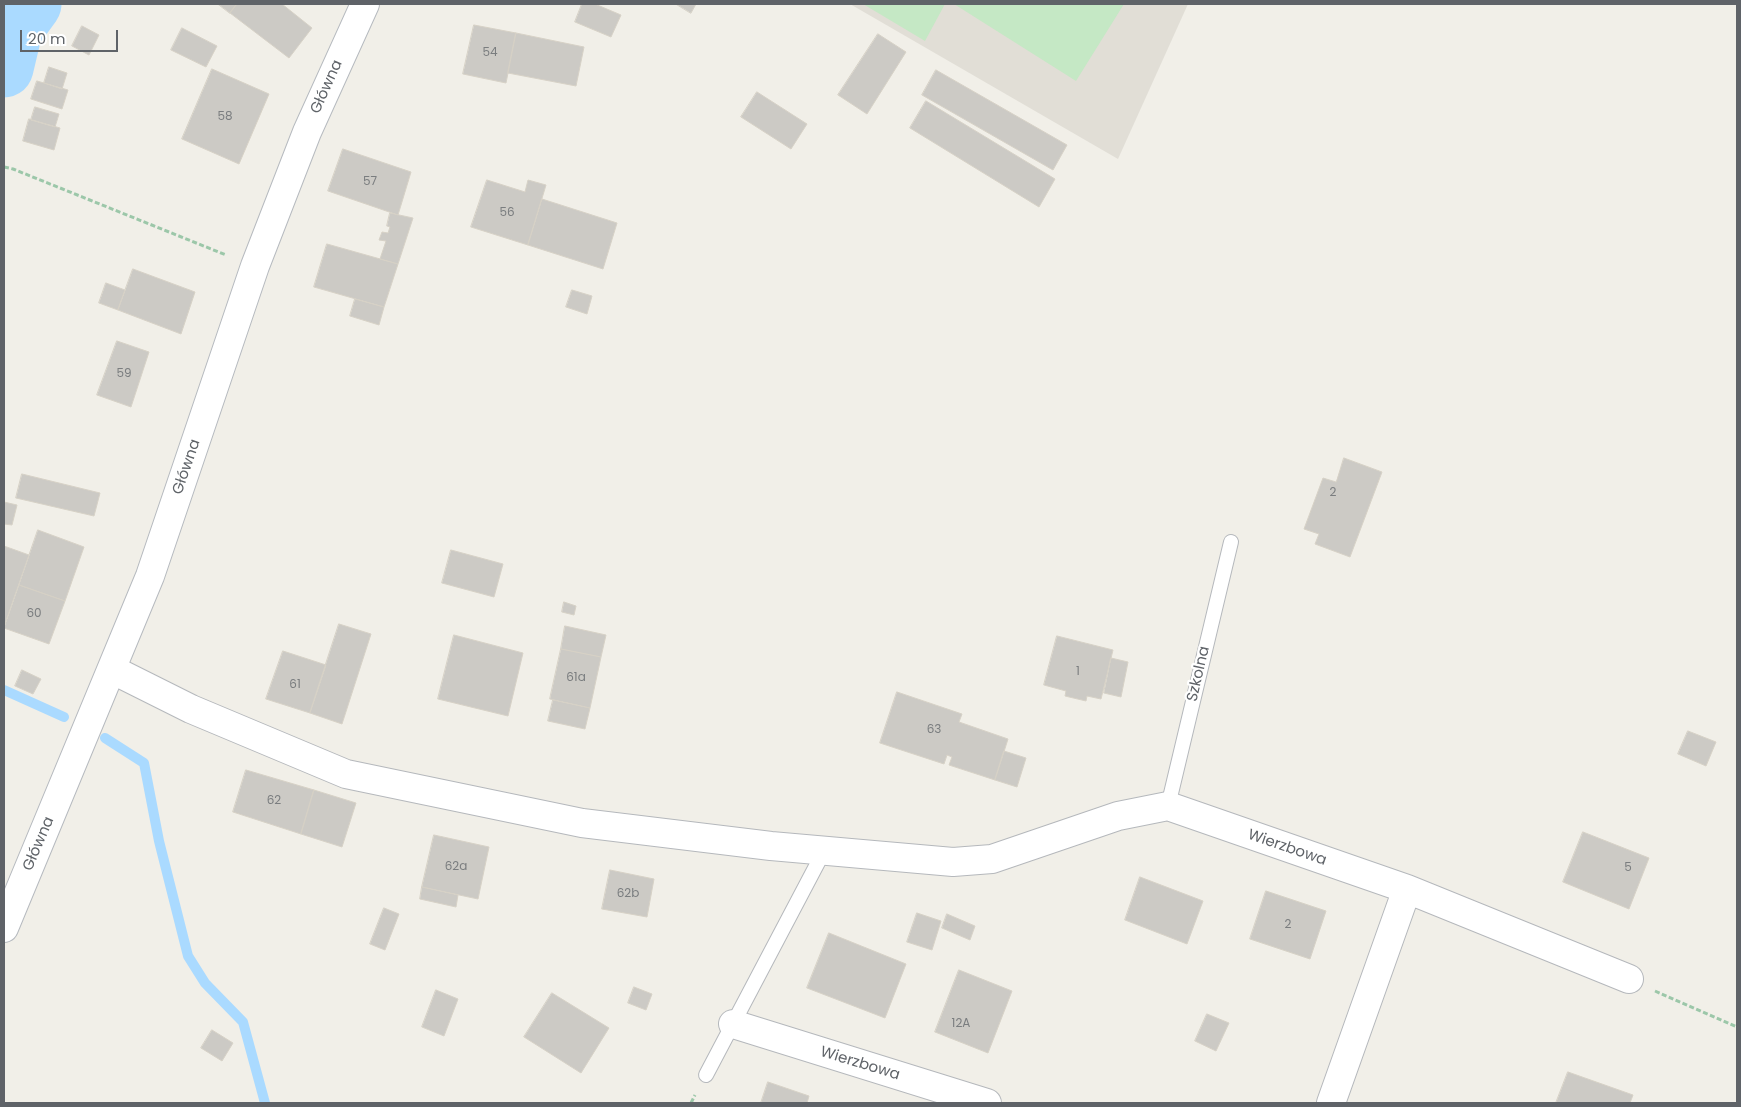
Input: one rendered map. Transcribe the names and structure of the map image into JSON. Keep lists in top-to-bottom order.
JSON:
{
  "streets": {
    "street": ["Główna", "Wierzbowa"],
    "lane": ["Szkolna"]
  },
  "crossings": [
    ["Szkolna", "Wierzbowa"]
  ],
  "house_numbers": [
    "54",
    "58",
    "57",
    "56",
    "59",
    "2",
    "60",
    "1",
    "61a",
    "61",
    "63",
    "62",
    "62a",
    "5",
    "62b",
    "2",
    "12A"
  ],
  "scale_bar": "20 m"
}
